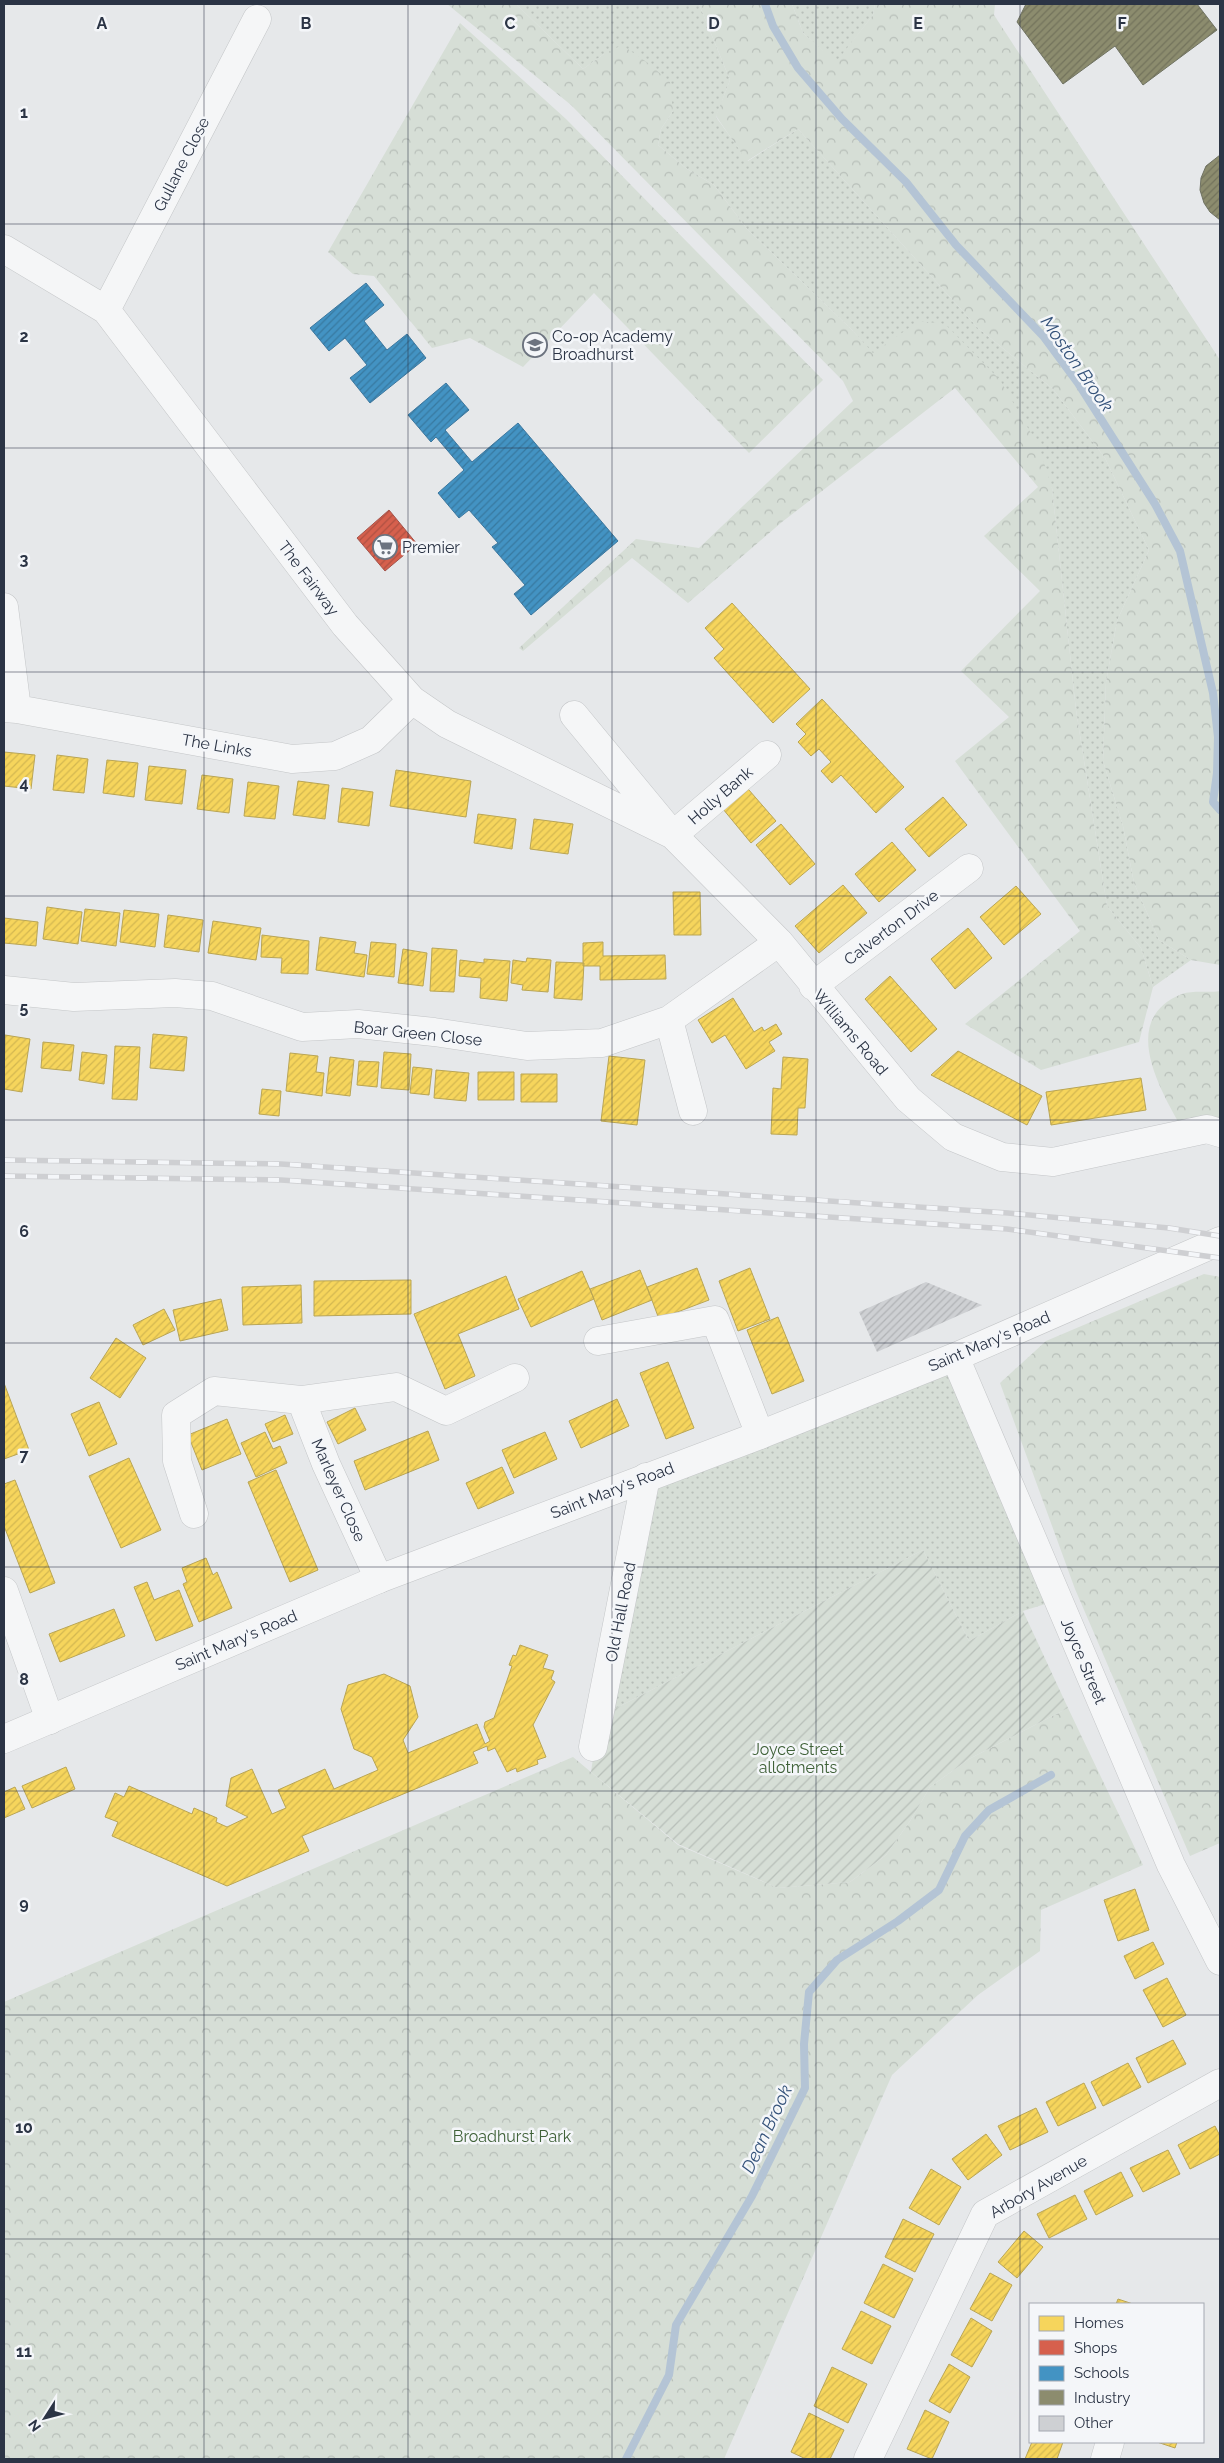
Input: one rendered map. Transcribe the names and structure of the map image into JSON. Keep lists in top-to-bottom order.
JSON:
{
  "streets": {
    "street": [
      "Gullane Close",
      "The Fairway",
      "The Links",
      "Holly Bank",
      "Calverton Drive",
      "Williams Road",
      "Boar Green Close",
      "Saint Mary's Road",
      "Marleyer Close",
      "Old Hall Road",
      "Joyce Street",
      "Arbory Avenue"
    ]
  },
  "crossings": [
    ["Gullane Close", "The Fairway"],
    ["The Fairway", "The Links"],
    ["The Fairway", "Holly Bank"],
    ["The Fairway", "Williams Road"],
    ["Holly Bank", "Williams Road"],
    ["Calverton Drive", "Williams Road"],
    ["Williams Road", "Boar Green Close"],
    ["Saint Mary's Road", "Marleyer Close"],
    ["Saint Mary's Road", "Old Hall Road"],
    ["Saint Mary's Road", "Joyce Street"]
  ],
  "water": ["Moston Brook", "Dean Brook"],
  "parks": ["Joyce Street allotments", "Broadhurst Park"],
  "places": {
    "school or university": ["Co-op Academy Broadhurst"],
    "supermarket": ["Premier"]
  },
  "legend": [
    "Homes",
    "Shops",
    "Schools",
    "Industry",
    "Other"
  ],
  "north": "bottom left",
  "grid": {
    "columns": [
      "A",
      "B",
      "C",
      "D",
      "E",
      "F"
    ],
    "rows": [
      "1",
      "2",
      "3",
      "4",
      "5",
      "6",
      "7",
      "8",
      "9",
      "10",
      "11"
    ]
  }
}
